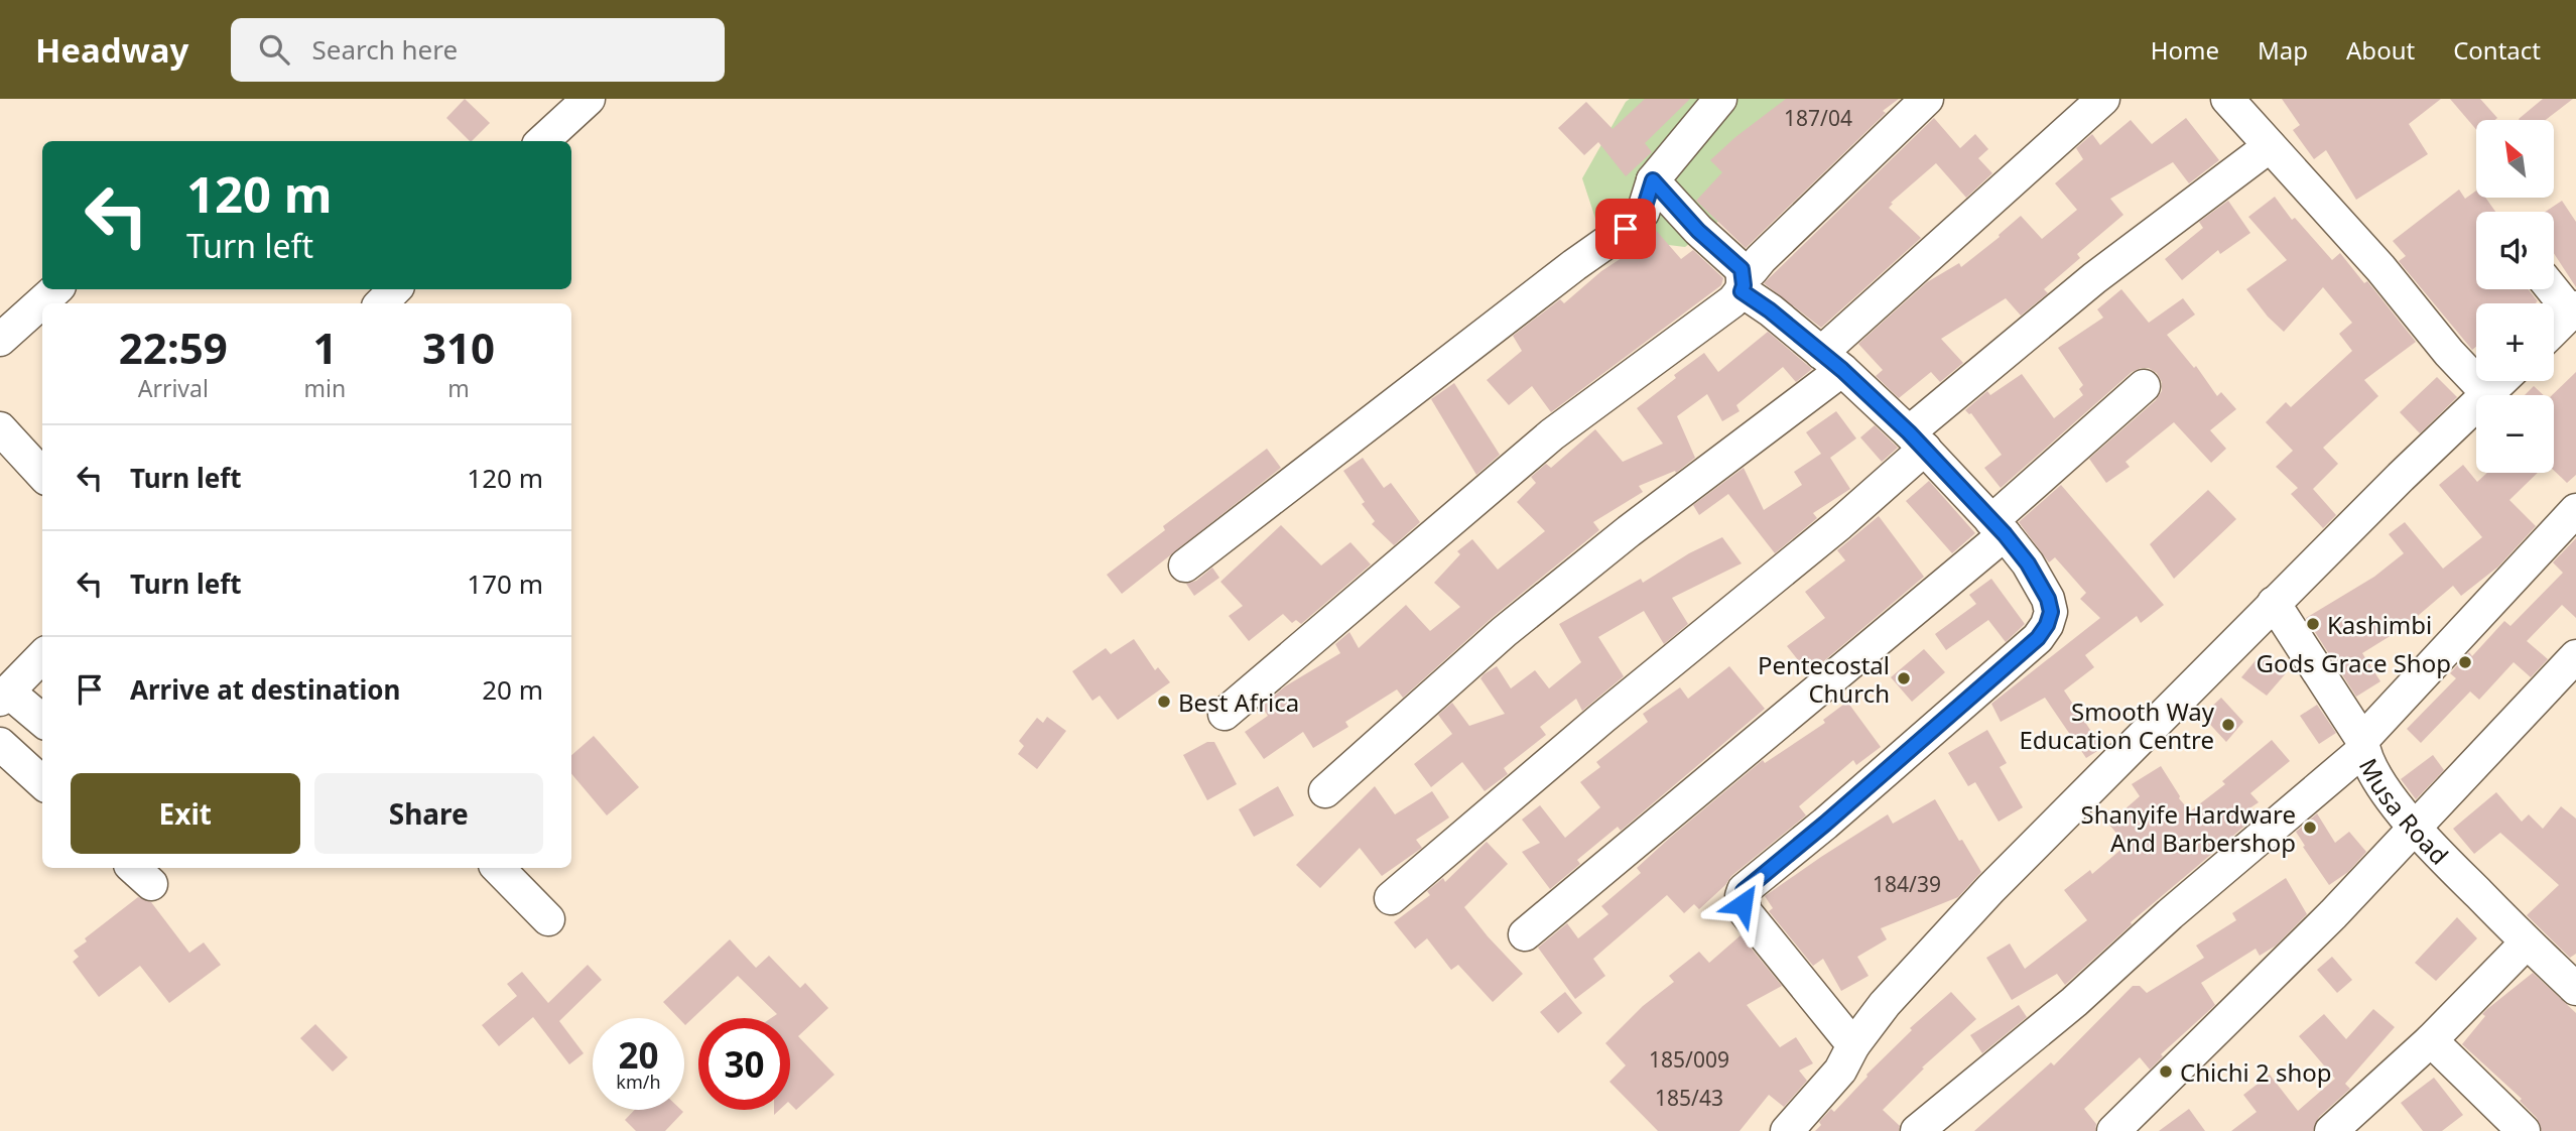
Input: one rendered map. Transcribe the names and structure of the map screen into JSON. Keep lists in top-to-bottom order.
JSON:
{
  "streets": {
    "street": ["Musa Road"]
  },
  "places": [
    "Kashimbi",
    "Gods Grace Shop",
    "Pentecostal Church",
    "Best Africa",
    "Smooth Way Education Centre",
    "Shanyife Hardware And Barbershop",
    "Chichi 2 shop"
  ],
  "house_numbers": [
    "187/04",
    "184/39",
    "185/009",
    "185/43"
  ],
  "north": "top left",
  "page": {
    "header": "Headway",
    "search": "Search here",
    "nav": [
      "Home",
      "Map",
      "About",
      "Contact"
    ],
    "map_buttons": ["+", "−"],
    "turn": ["120 m", "Turn left"],
    "eta": [
      "22:59",
      "Arrival",
      "1",
      "min",
      "310",
      "m"
    ],
    "list": [
      {
        "name": "Turn left",
        "value": "120 m"
      },
      {
        "name": "Turn left",
        "value": "170 m"
      },
      {
        "name": "Arrive at destination",
        "value": "20 m"
      }
    ],
    "buttons": ["Exit", "Share"],
    "speed": "20 km/h",
    "limit": "30"
  }
}
